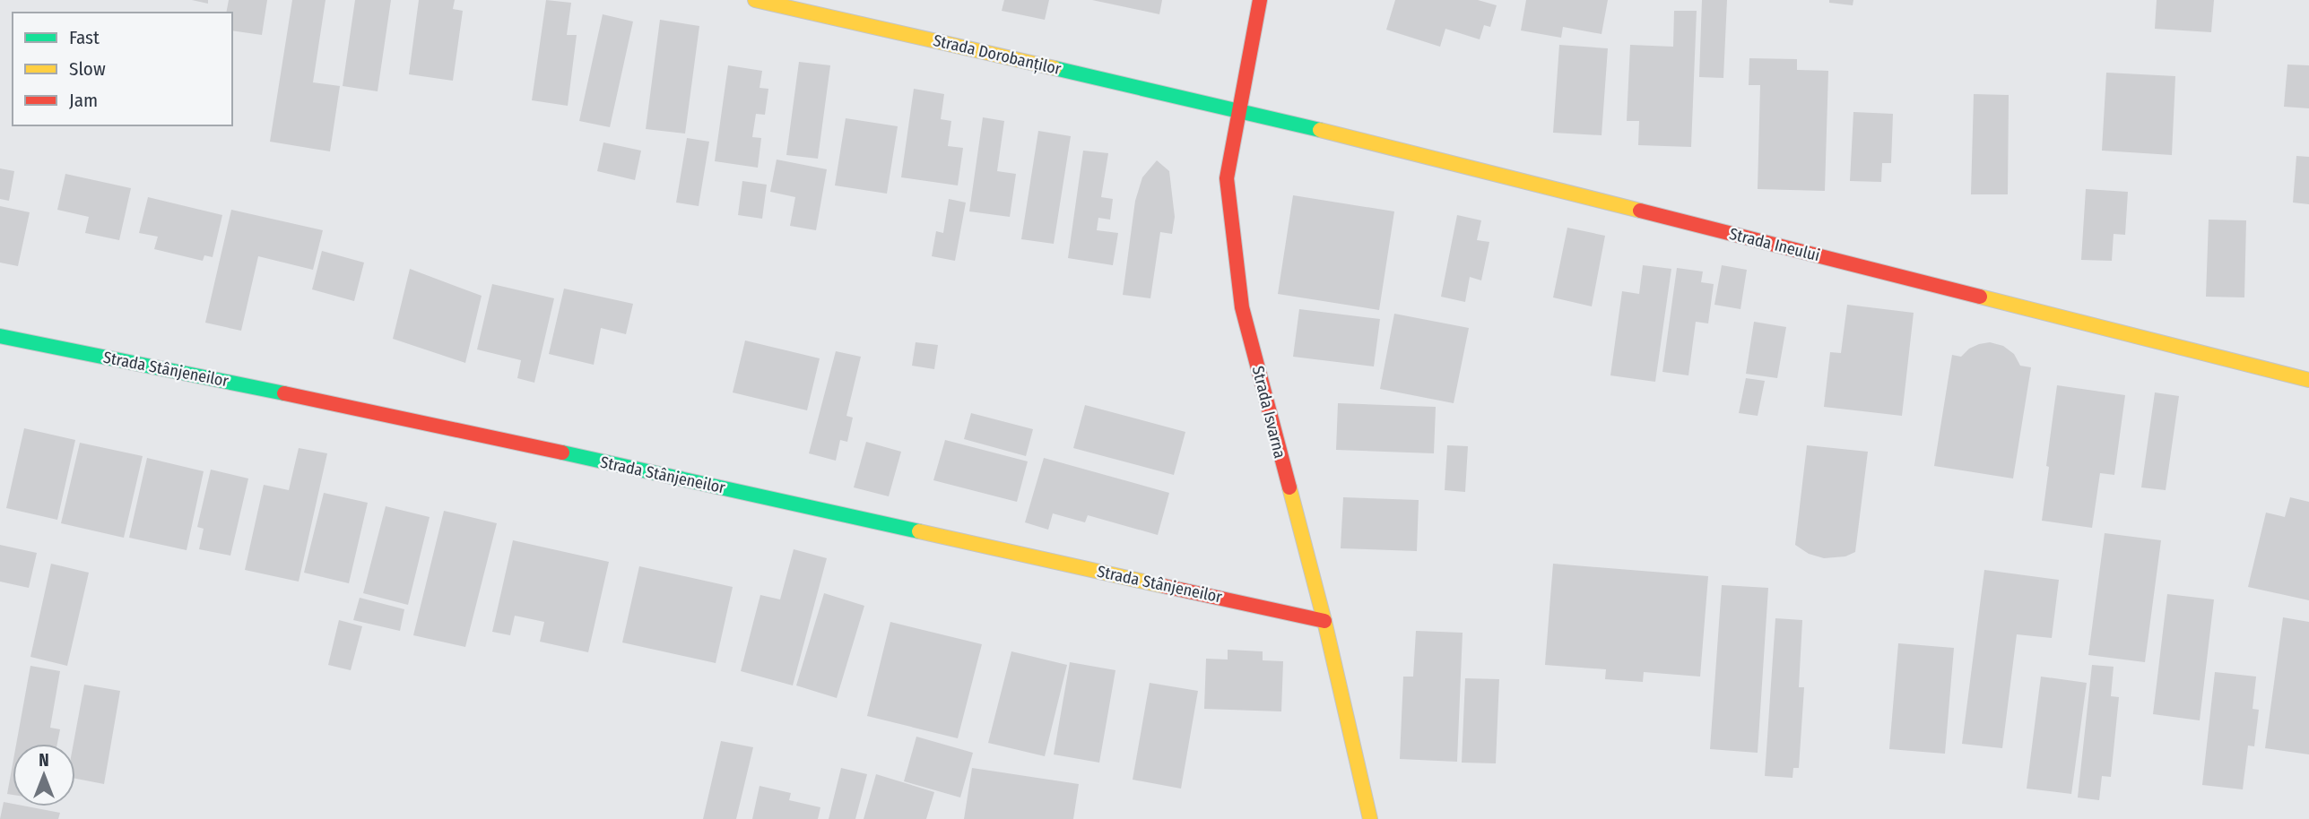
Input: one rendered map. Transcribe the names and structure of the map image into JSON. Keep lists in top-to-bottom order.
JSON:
{
  "streets": {
    "street": [
      "Strada Dorobanților",
      "Strada Ineului",
      "Strada Stânjeneilor",
      "Strada Isvarna"
    ]
  },
  "crossings": [
    ["Strada Dorobanților", "Strada Ineului"],
    ["Strada Dorobanților", "Strada Isvarna"],
    ["Strada Ineului", "Strada Isvarna"],
    ["Strada Stânjeneilor", "Strada Isvarna"]
  ],
  "legend": ["Fast", "Slow", "Jam"],
  "north": "top"
}
